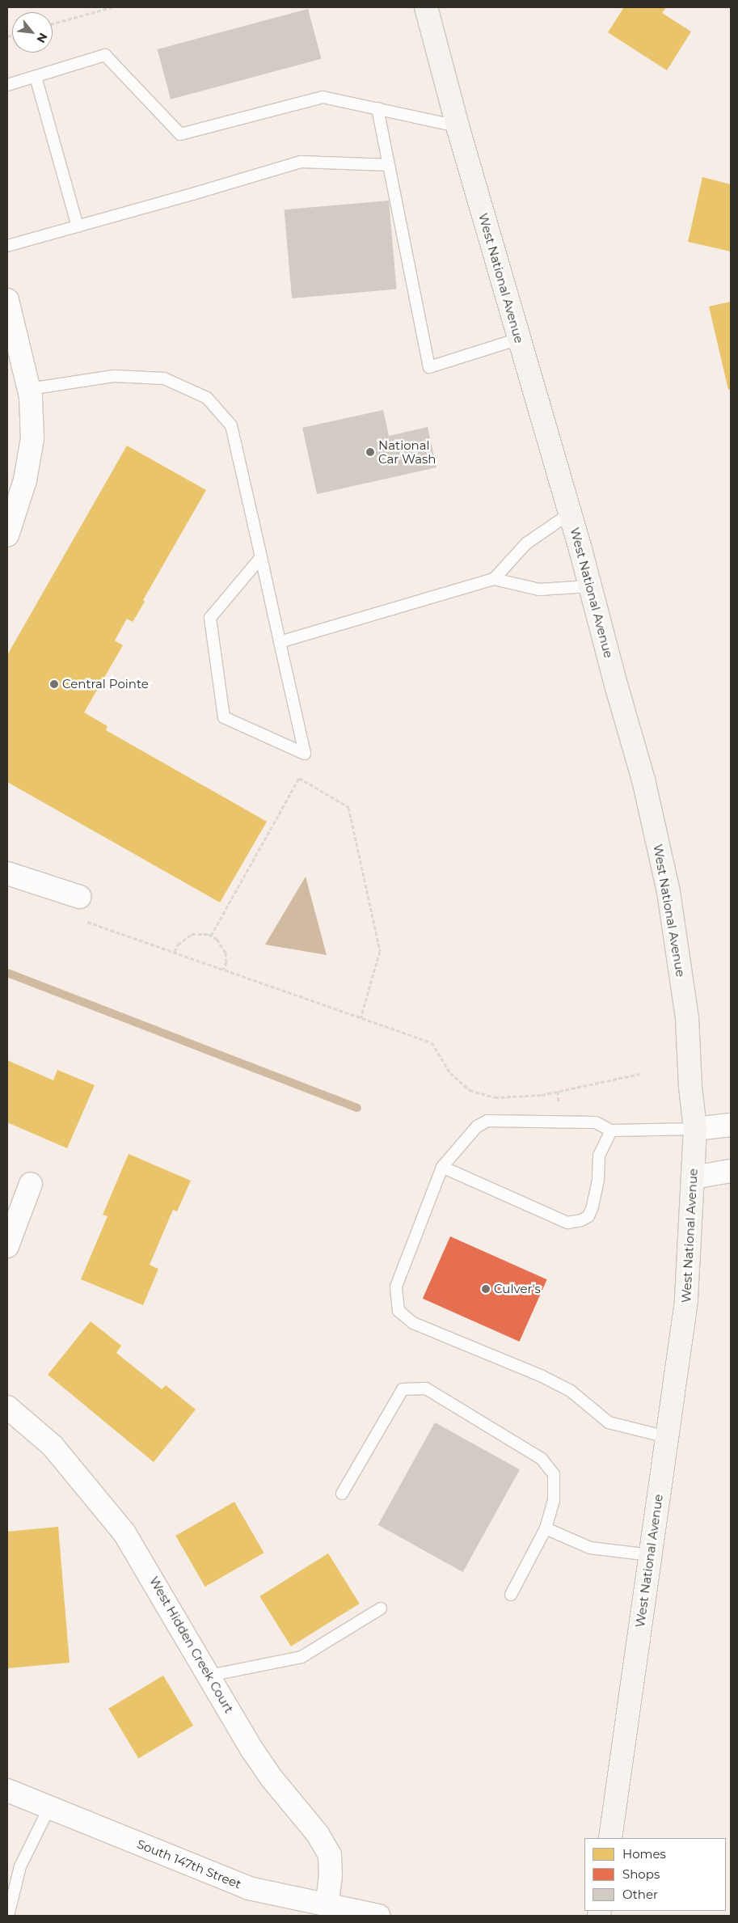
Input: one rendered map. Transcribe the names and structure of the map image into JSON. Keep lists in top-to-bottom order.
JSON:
{
  "streets": {
    "main road": ["West National Avenue"],
    "street": ["West Hidden Creek Court", "South 147th Street"]
  },
  "crossings": [
    ["West Hidden Creek Court", "South 147th Street"]
  ],
  "places": ["National Car Wash", "Central Pointe", "Culver's"],
  "legend": ["Homes", "Shops", "Other"],
  "north": "bottom right"
}
